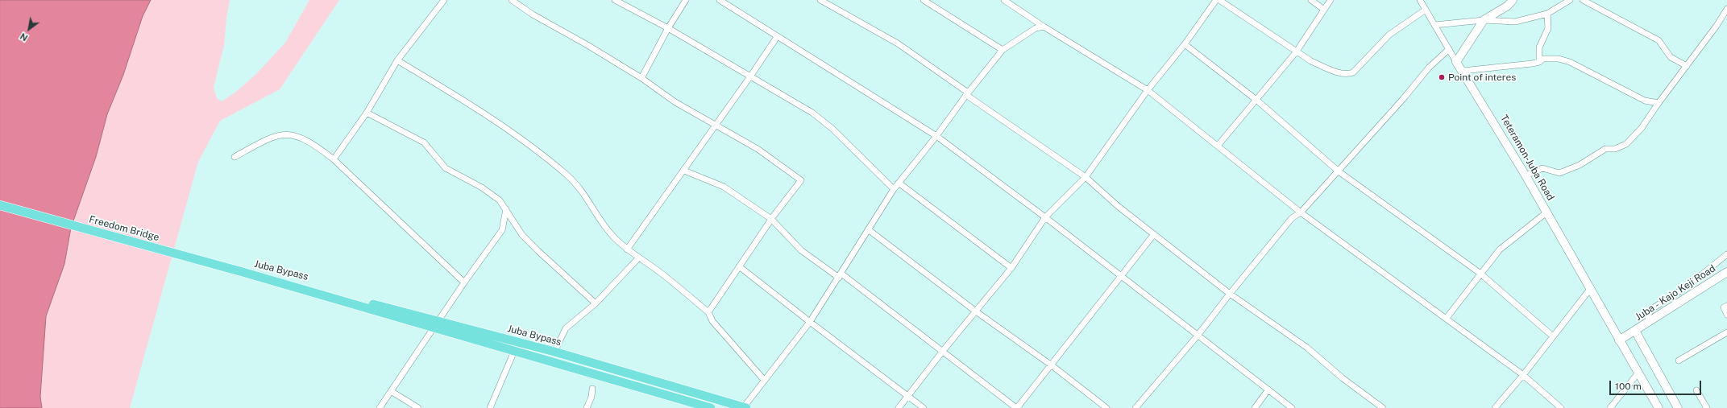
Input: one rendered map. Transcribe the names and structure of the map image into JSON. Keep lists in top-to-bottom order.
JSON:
{
  "streets": {
    "main road": ["Freedom Bridge", "Juba Bypass"],
    "street": ["Teteramon-Juba Road", "Juba - Kajo Keji Road"]
  },
  "crossings": [
    ["Teteramon-Juba Road", "Juba - Kajo Keji Road"],
    ["Freedom Bridge", "Juba Bypass"]
  ],
  "places": ["Point of interes"],
  "scale_bar": "100 m",
  "north": "bottom left"
}
